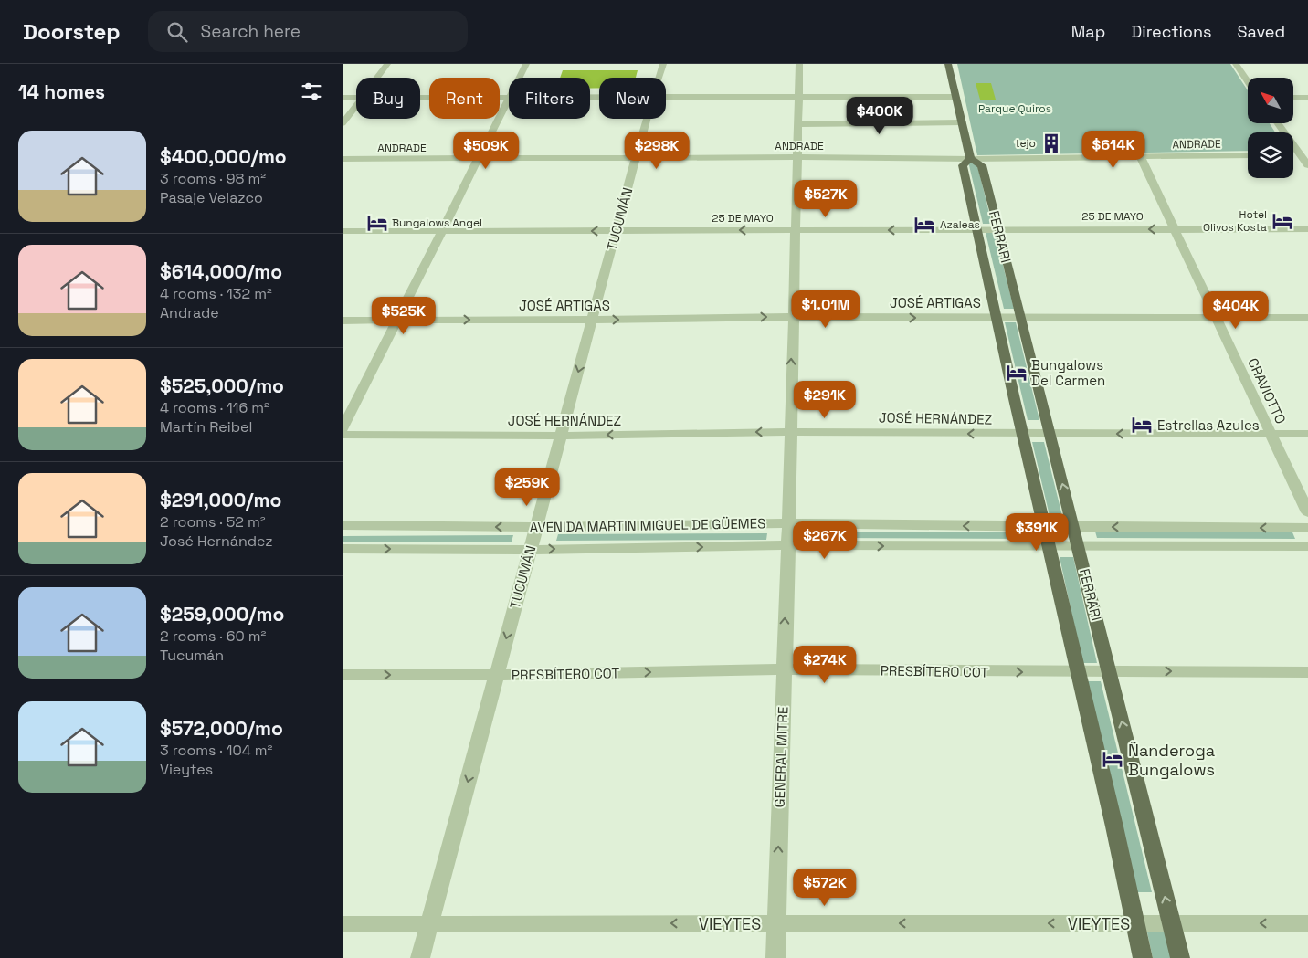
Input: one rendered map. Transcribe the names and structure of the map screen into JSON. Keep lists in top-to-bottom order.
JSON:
{
  "streets": {
    "main road": ["FERRARI"],
    "street": [
      "ANDRADE",
      "25 DE MAYO",
      "TUCUMÁN",
      "JOSÉ ARTIGAS",
      "CRAVIOTTO",
      "JOSÉ HERNÁNDEZ",
      "AVENIDA MARTIN MIGUEL DE GÜEMES",
      "PRESBÍTERO COT",
      "GENERAL MITRE",
      "VIEYTES"
    ]
  },
  "crossings": [
    ["ANDRADE", "TUCUMÁN"],
    ["ANDRADE", "FERRARI"],
    ["ANDRADE", "CRAVIOTTO"],
    ["ANDRADE", "GENERAL MITRE"],
    ["25 DE MAYO", "TUCUMÁN"],
    ["25 DE MAYO", "FERRARI"],
    ["25 DE MAYO", "CRAVIOTTO"],
    ["25 DE MAYO", "GENERAL MITRE"],
    ["TUCUMÁN", "JOSÉ ARTIGAS"],
    ["TUCUMÁN", "JOSÉ HERNÁNDEZ"],
    ["TUCUMÁN", "AVENIDA MARTIN MIGUEL DE GÜEMES"],
    ["TUCUMÁN", "PRESBÍTERO COT"],
    ["TUCUMÁN", "VIEYTES"],
    ["FERRARI", "JOSÉ ARTIGAS"],
    ["FERRARI", "JOSÉ HERNÁNDEZ"],
    ["FERRARI", "AVENIDA MARTIN MIGUEL DE GÜEMES"],
    ["FERRARI", "PRESBÍTERO COT"],
    ["FERRARI", "VIEYTES"],
    ["JOSÉ ARTIGAS", "CRAVIOTTO"],
    ["JOSÉ ARTIGAS", "GENERAL MITRE"],
    ["CRAVIOTTO", "JOSÉ HERNÁNDEZ"],
    ["JOSÉ HERNÁNDEZ", "GENERAL MITRE"],
    ["AVENIDA MARTIN MIGUEL DE GÜEMES", "GENERAL MITRE"],
    ["PRESBÍTERO COT", "GENERAL MITRE"],
    ["GENERAL MITRE", "VIEYTES"]
  ],
  "one_way": [
    "25 DE MAYO",
    "TUCUMÁN",
    "JOSÉ ARTIGAS",
    "JOSÉ HERNÁNDEZ",
    "PRESBÍTERO COT",
    "GENERAL MITRE",
    "VIEYTES"
  ],
  "parks": ["Parque Quiros"],
  "places": {
    "building": ["tejo"],
    "hotel": [
      "Hotel Olivos Kosta",
      "Bungalows Angel",
      "Azaleas",
      "Bungalows Del Carmen",
      "Estrellas Azules",
      "Ñanderoga Bungalows"
    ]
  },
  "north": "top left",
  "page": {
    "header": "Doorstep",
    "search": "Search here",
    "nav": ["Map", "Directions", "Saved"],
    "heading": "14 homes",
    "chip": [
      "Buy",
      "Rent",
      "Filters",
      "New"
    ],
    "price": [
      "$400K",
      "$614K",
      "$509K",
      "$298K",
      "$527K",
      "$1.01M",
      "$404K",
      "$525K",
      "$291K",
      "$259K",
      "$391K",
      "$267K",
      "$274K",
      "$572K"
    ],
    "list": [
      {
        "name": "$400,000/mo",
        "note": "3 rooms · 98 m² · Pasaje Velazco"
      },
      {
        "name": "$614,000/mo",
        "note": "4 rooms · 132 m² · Andrade"
      },
      {
        "name": "$525,000/mo",
        "note": "4 rooms · 116 m² · Martín Reibel"
      },
      {
        "name": "$291,000/mo",
        "note": "2 rooms · 52 m² · José Hernández"
      },
      {
        "name": "$259,000/mo",
        "note": "2 rooms · 60 m² · Tucumán"
      },
      {
        "name": "$572,000/mo",
        "note": "3 rooms · 104 m² · Vieytes"
      }
    ]
  }
}
